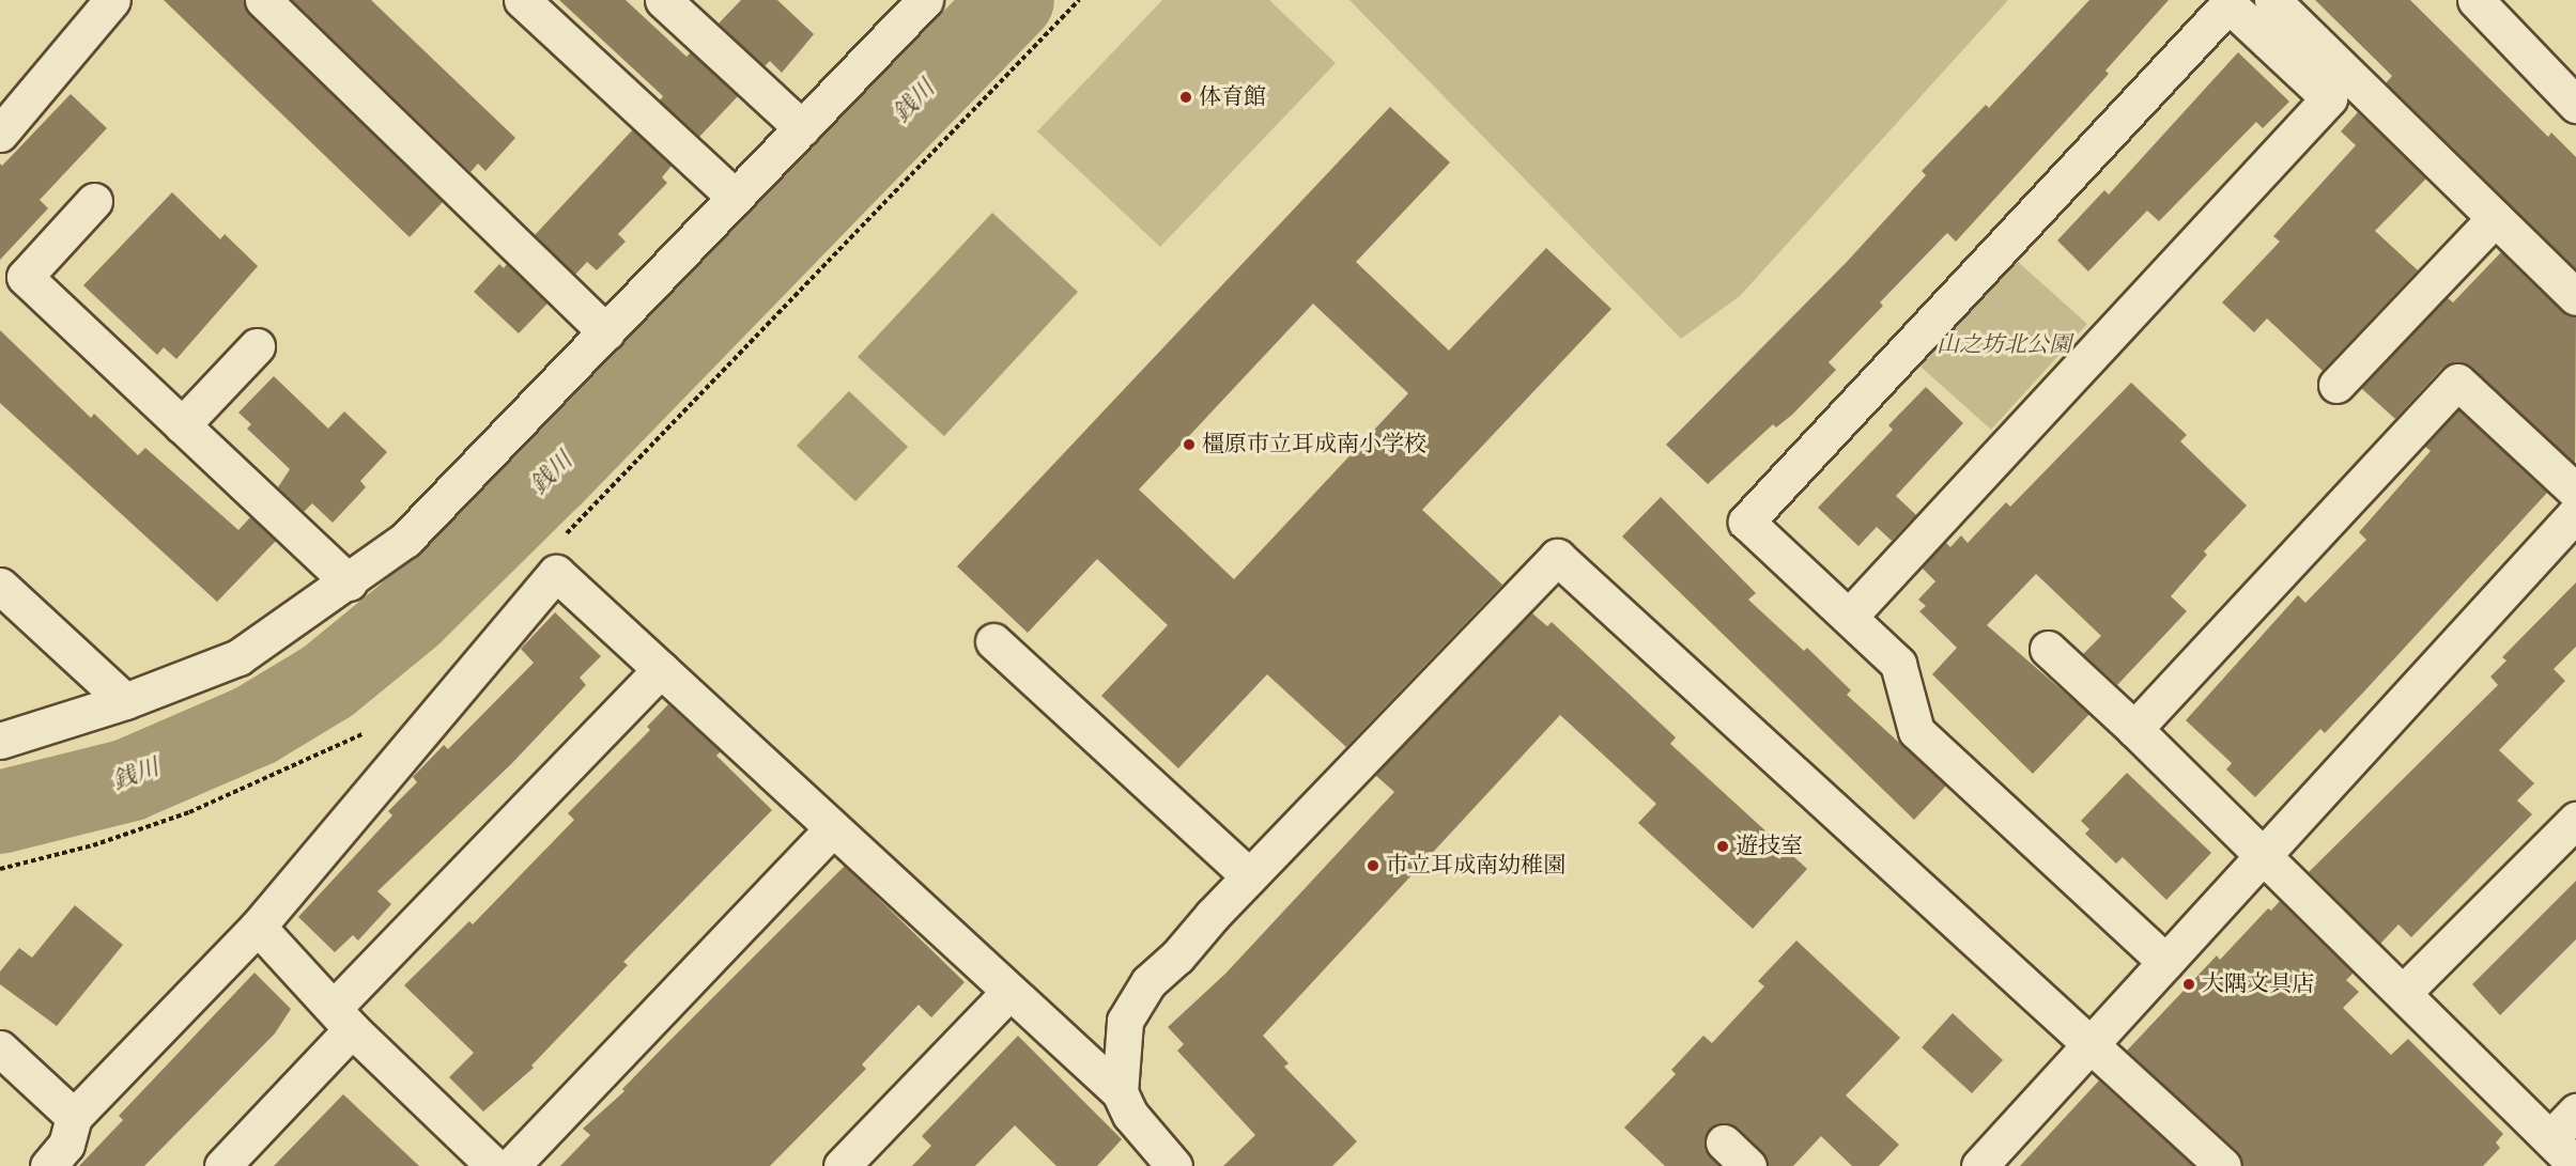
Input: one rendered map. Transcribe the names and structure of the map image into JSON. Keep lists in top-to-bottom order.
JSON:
{
  "water": ["銭川"],
  "parks": ["山之坊北公園"],
  "places": [
    "体育館",
    "橿原市立耳成南小学校",
    "遊技室",
    "市立耳成南幼稚園",
    "大隅文具店"
  ]
}
